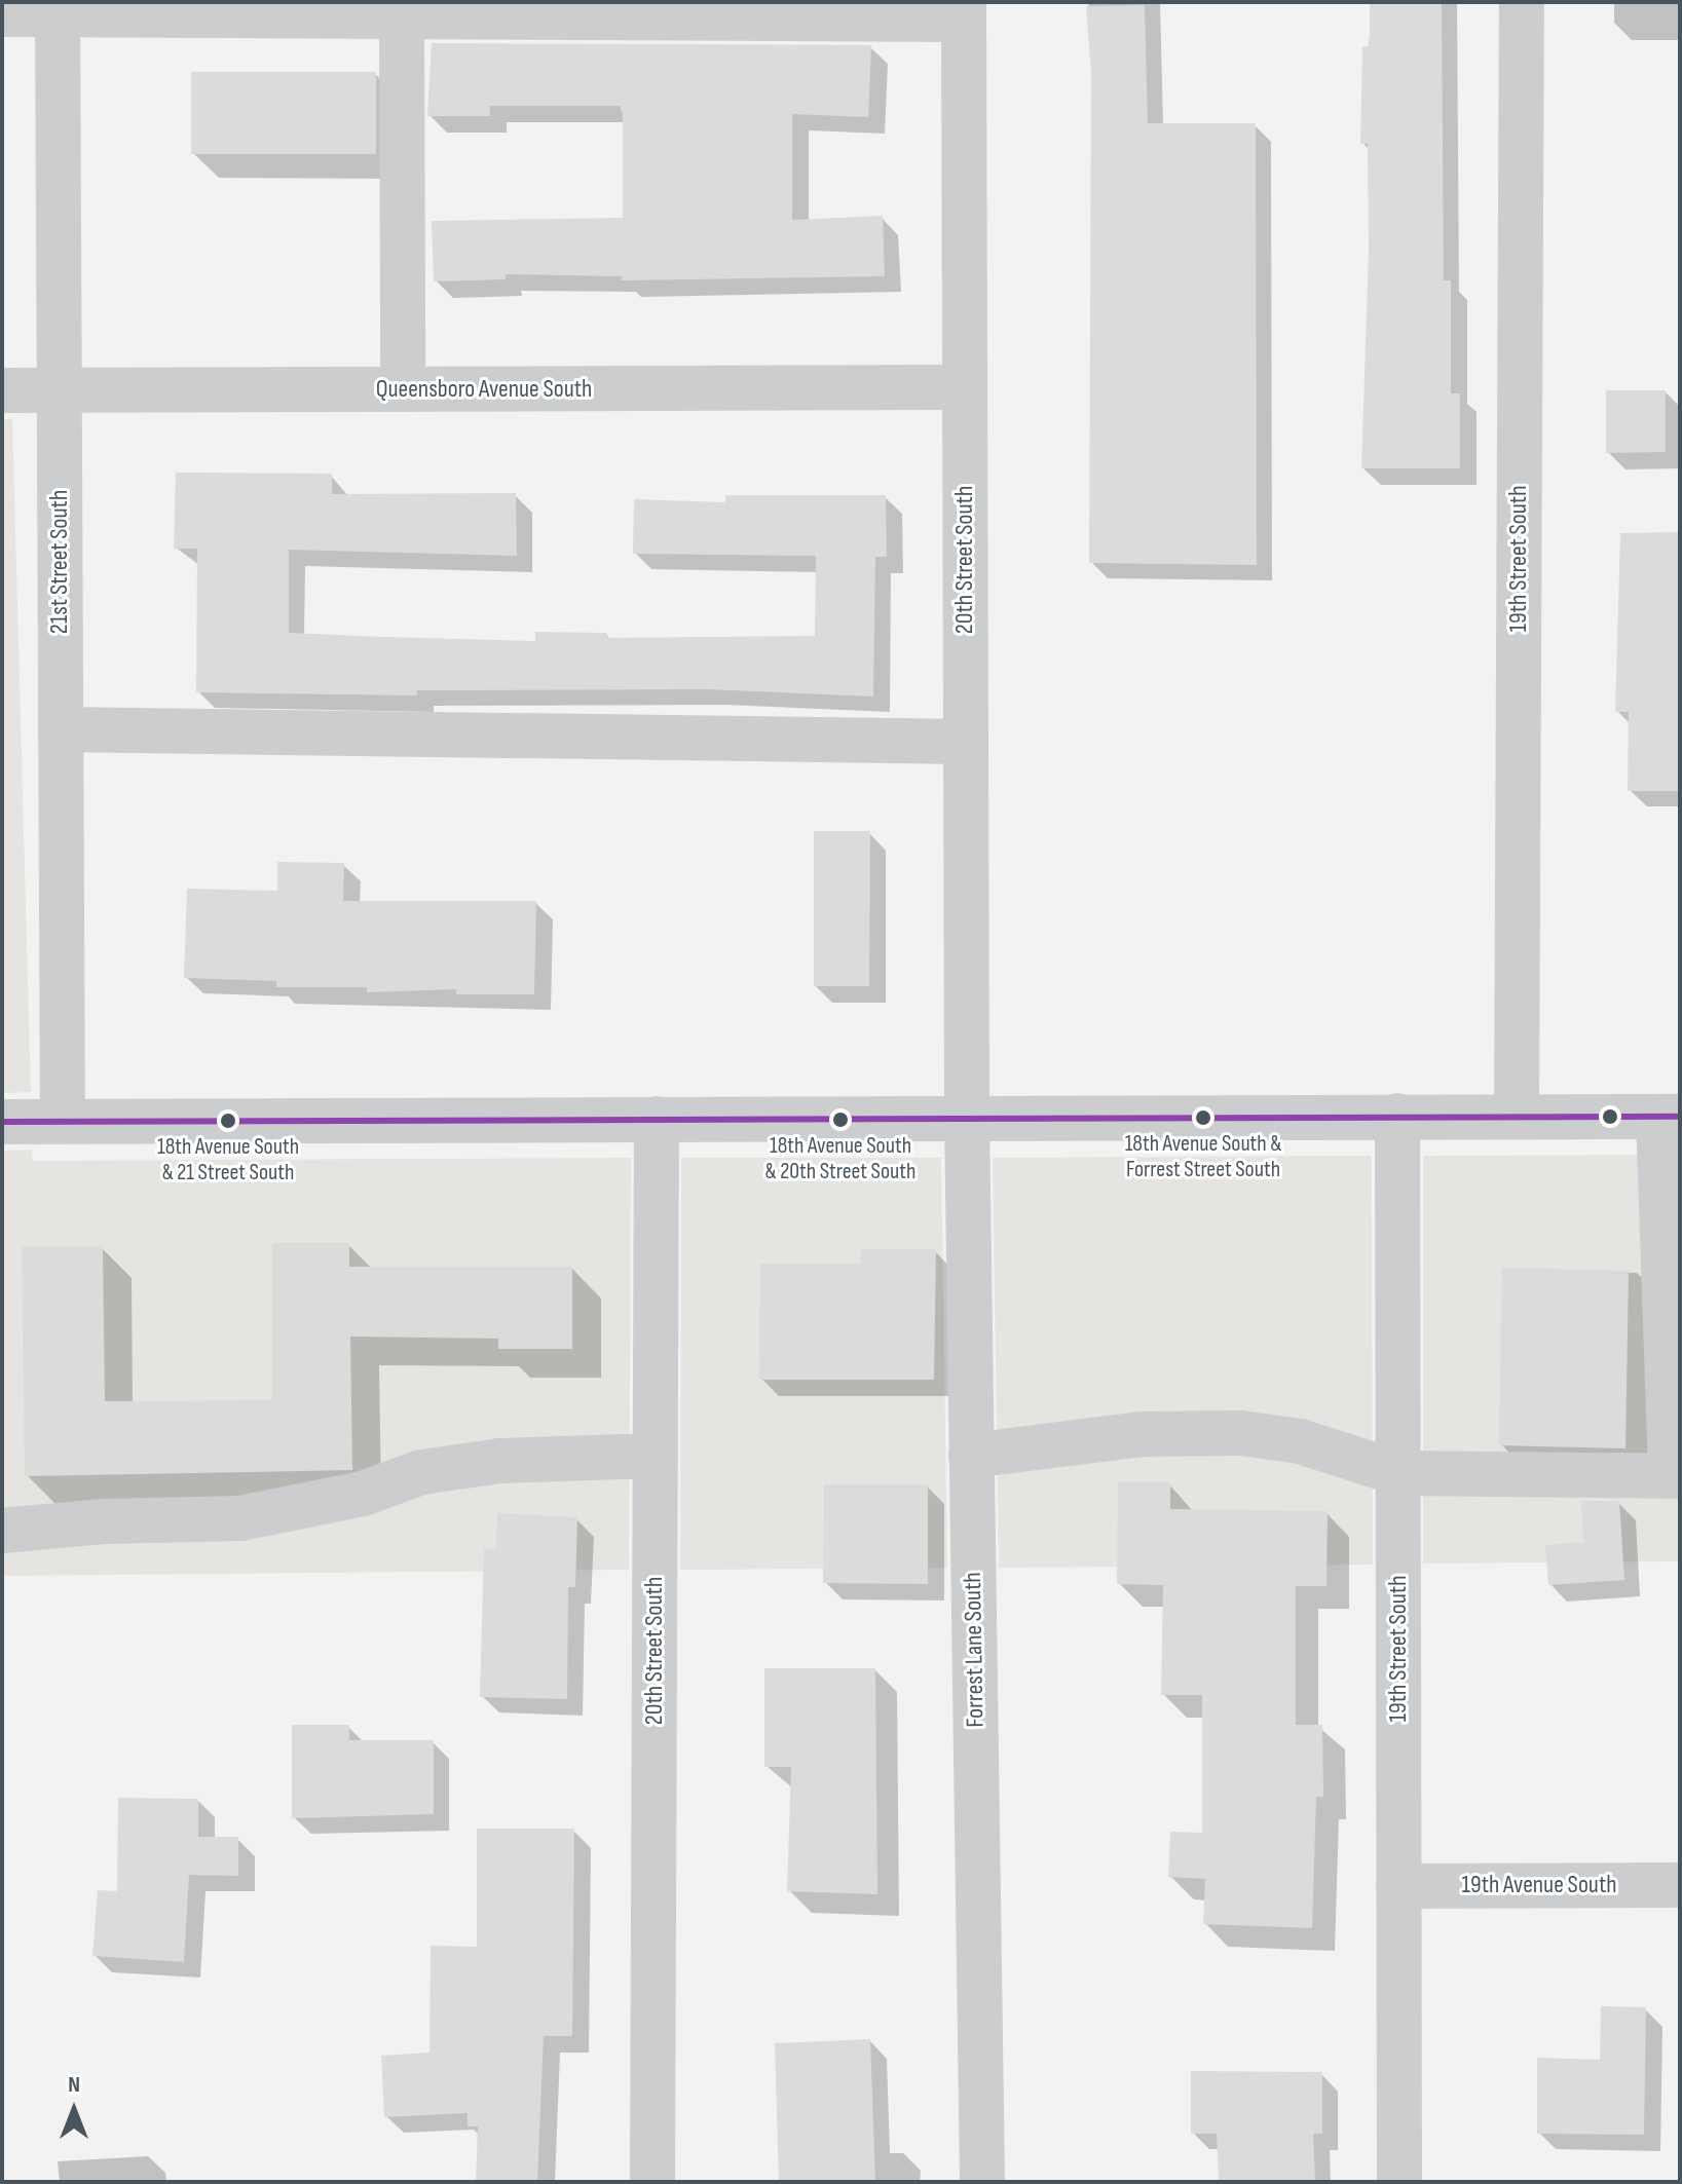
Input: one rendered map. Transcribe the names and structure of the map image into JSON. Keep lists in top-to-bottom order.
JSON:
{
  "streets": {
    "street": [
      "Queensboro Avenue South",
      "19th Street South",
      "20th Street South",
      "21st Street South",
      "Forrest Lane South",
      "19th Avenue South"
    ]
  },
  "crossings": [
    ["Queensboro Avenue South", "20th Street South"],
    ["Queensboro Avenue South", "21st Street South"],
    ["19th Street South", "19th Avenue South"],
    ["20th Street South", "Forrest Lane South"]
  ],
  "places": ["18th Avenue South & Forrest Street South", "18th Avenue South & 20th Street South", "18th Avenue South & 21 Street South"],
  "north": "top"
}
